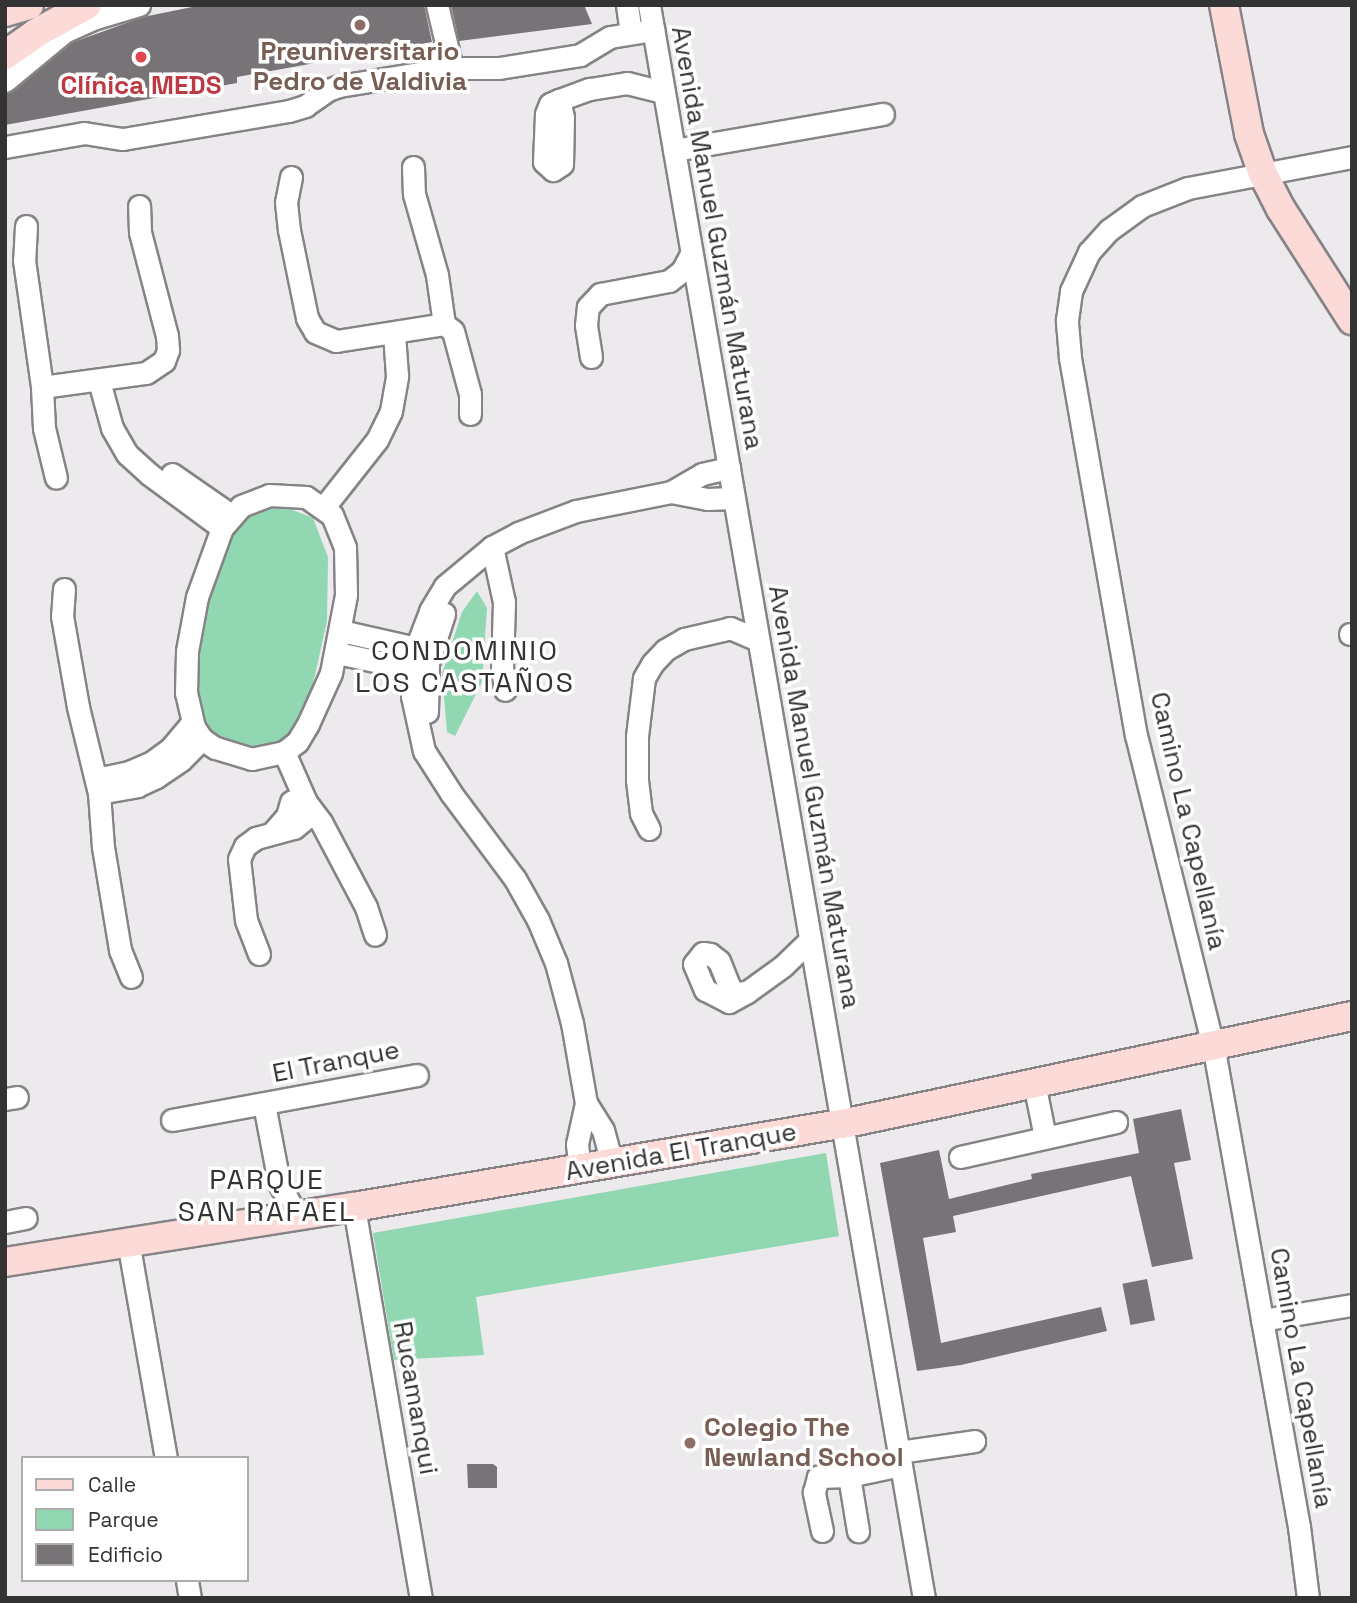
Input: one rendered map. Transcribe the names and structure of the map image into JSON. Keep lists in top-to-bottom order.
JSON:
{
  "streets": {
    "main road": ["Avenida El Tranque"],
    "street": [
      "Avenida Manuel Guzmán Maturana",
      "Camino La Capellanía",
      "El Tranque",
      "Rucamanqui"
    ]
  },
  "crossings": [
    ["Avenida Manuel Guzmán Maturana", "Avenida El Tranque"],
    ["Camino La Capellanía", "Avenida El Tranque"],
    ["El Tranque", "Avenida El Tranque"],
    ["Avenida El Tranque", "Rucamanqui"]
  ],
  "districts": ["CONDOMINIO LOS CASTAÑOS", "PARQUE SAN RAFAEL"],
  "places": ["Preuniversitario Pedro de Valdivia", "Clínica MEDS", "Colegio The Newland School"],
  "legend": ["Calle", "Parque", "Edificio"]
}
